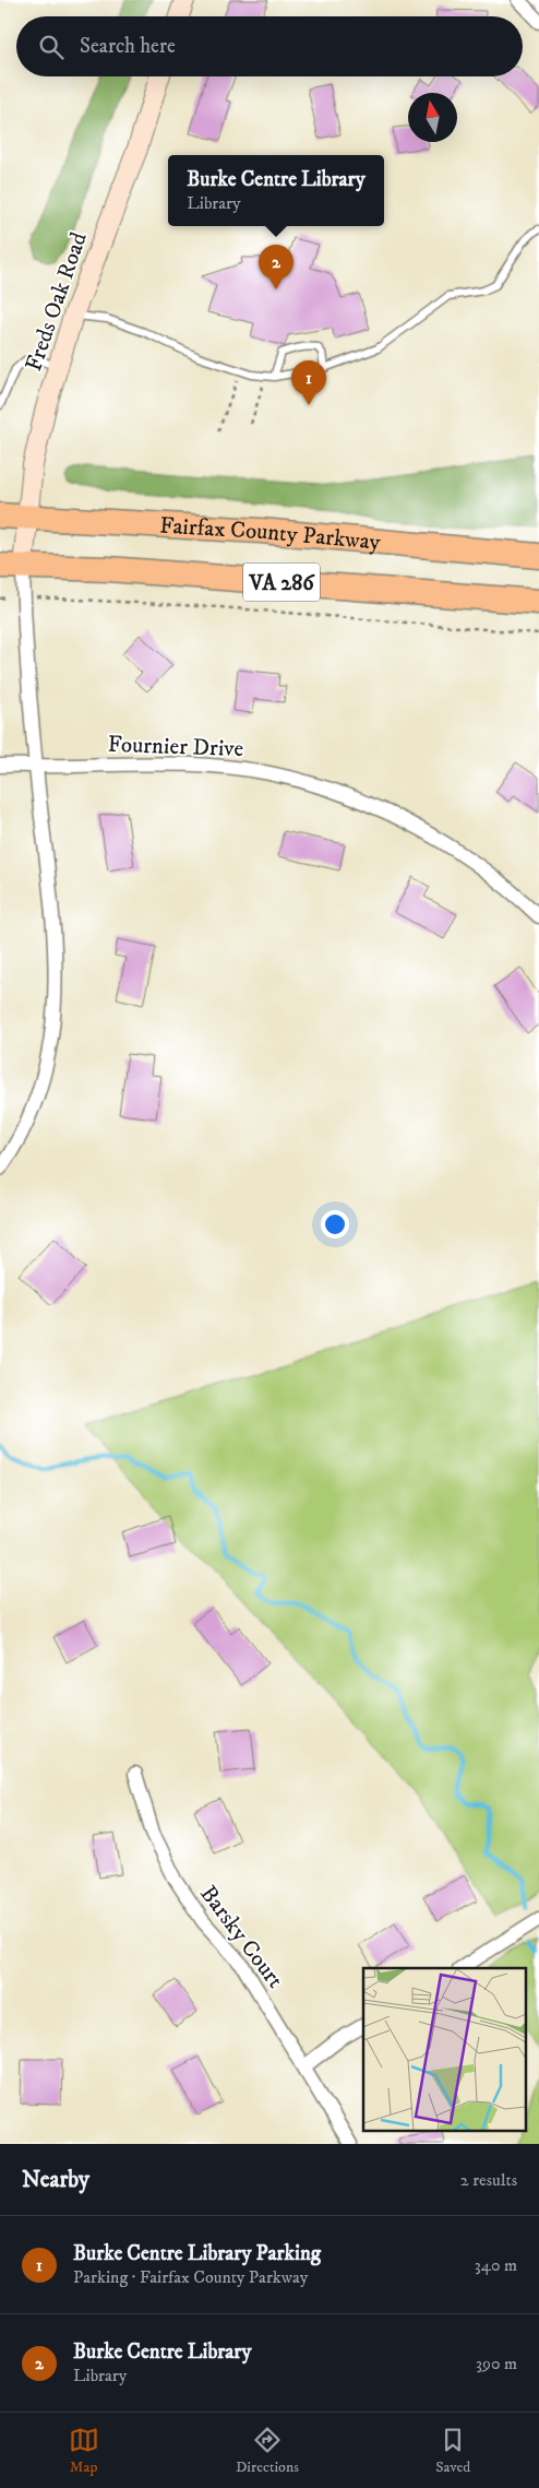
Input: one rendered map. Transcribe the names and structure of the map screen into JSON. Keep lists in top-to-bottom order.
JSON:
{
  "streets": {
    "highway": ["Fairfax County Parkway", "VA 286"],
    "street": ["Freds Oak Road", "Fournier Drive", "Barsky Court"]
  },
  "crossings": [
    ["Freds Oak Road", "Fairfax County Parkway"],
    ["Freds Oak Road", "Fournier Drive"]
  ],
  "north": "top",
  "page": {
    "search": "Search here",
    "popup": ["Burke Centre Library", "Library"],
    "pins": ["2", "1"],
    "heading": ["Nearby", "2 results"],
    "list": [
      {
        "mark": "1",
        "name": "Burke Centre Library Parking",
        "note": "Parking · Fairfax County Parkway",
        "value": "340 m"
      },
      {
        "mark": "2",
        "name": "Burke Centre Library",
        "note": "Library",
        "value": "390 m"
      }
    ],
    "nav": ["Map", "Directions", "Saved"]
  }
}
